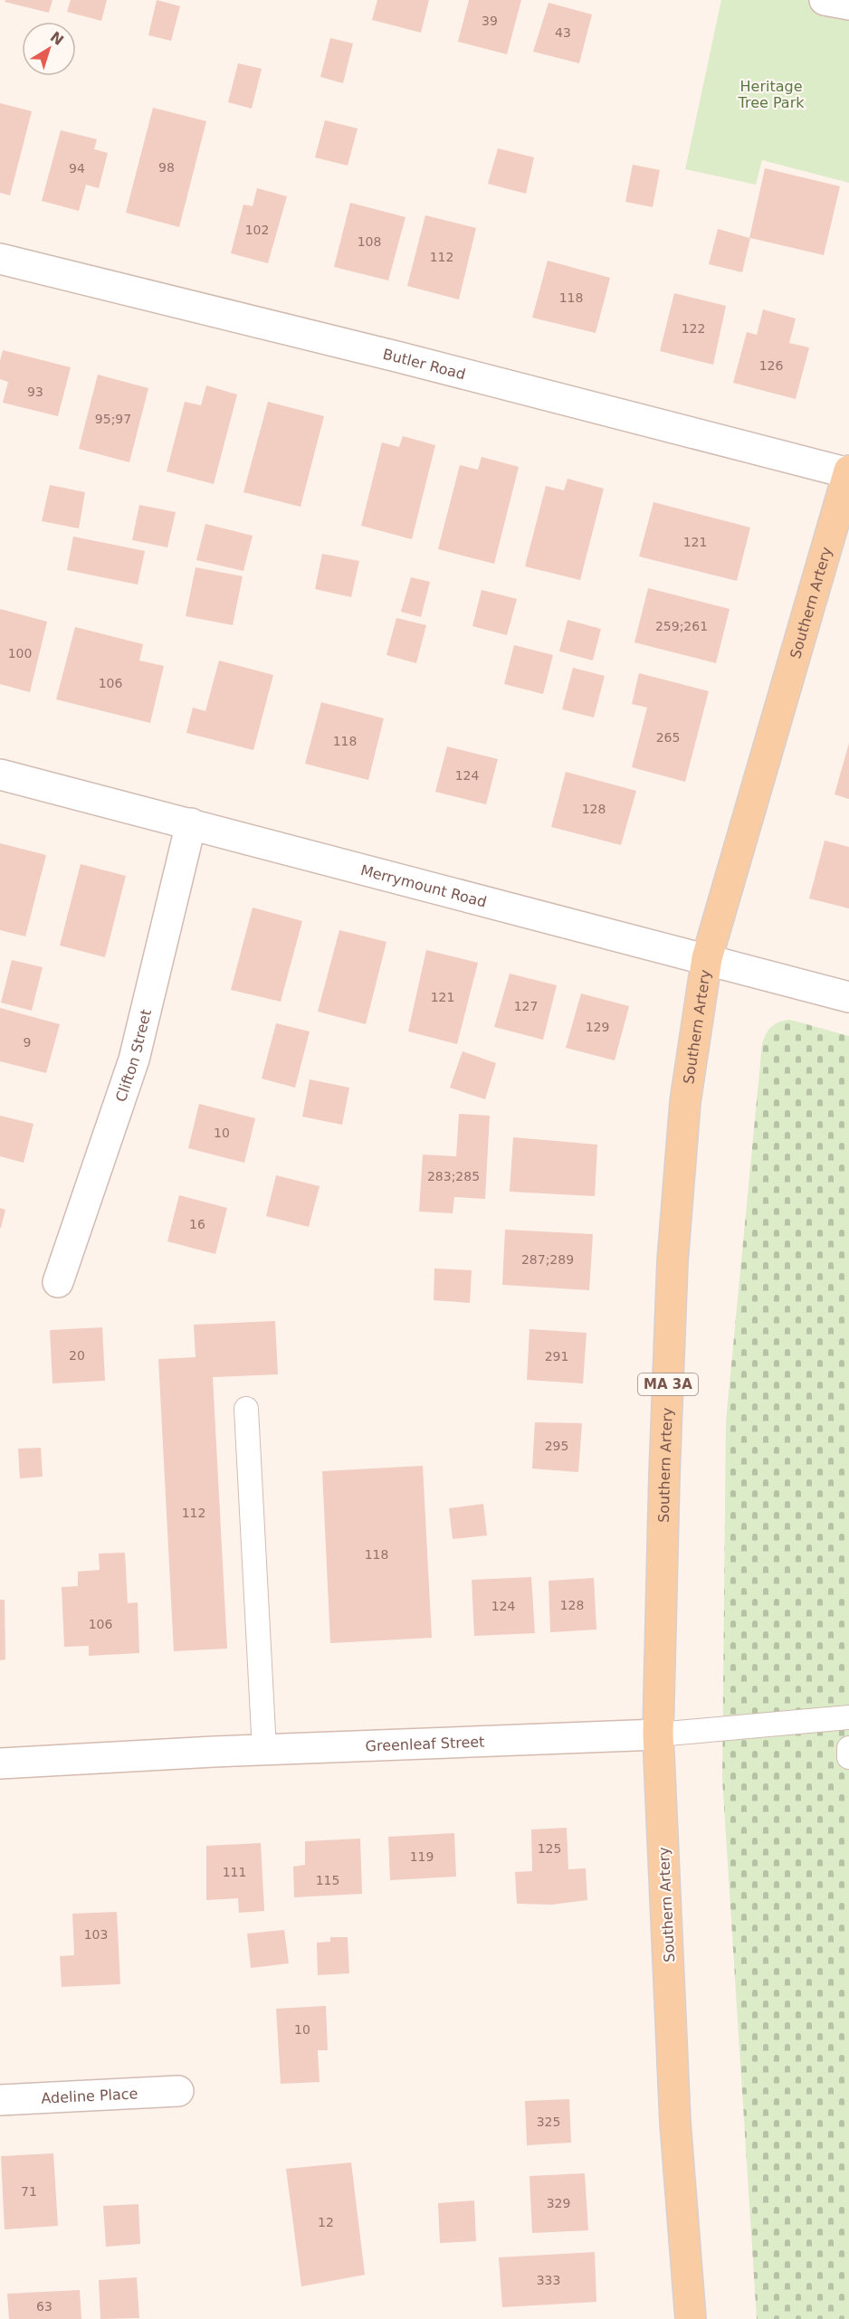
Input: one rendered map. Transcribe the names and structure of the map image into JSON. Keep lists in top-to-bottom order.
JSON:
{
  "streets": {
    "main road": ["Southern Artery", "MA 3A"],
    "street": [
      "Butler Road",
      "Merrymount Road",
      "Clifton Street",
      "Greenleaf Street",
      "Adeline Place"
    ]
  },
  "crossings": [
    ["Butler Road", "Southern Artery"],
    ["Southern Artery", "Merrymount Road"],
    ["Southern Artery", "Greenleaf Street"],
    ["Merrymount Road", "Clifton Street"]
  ],
  "parks": ["Heritage Tree Park"],
  "house_numbers": [
    "39",
    "43",
    "98",
    "94",
    "102",
    "108",
    "112",
    "118",
    "122",
    "126",
    "93",
    "95;97",
    "121",
    "259;261",
    "100",
    "106",
    "265",
    "118",
    "124",
    "128",
    "121",
    "127",
    "129",
    "9",
    "10",
    "283;285",
    "16",
    "287;289",
    "20",
    "291",
    "295",
    "112",
    "118",
    "128",
    "124",
    "106",
    "125",
    "119",
    "111",
    "115",
    "103",
    "10",
    "325",
    "71",
    "329",
    "12",
    "333",
    "63"
  ],
  "north": "top right"
}
